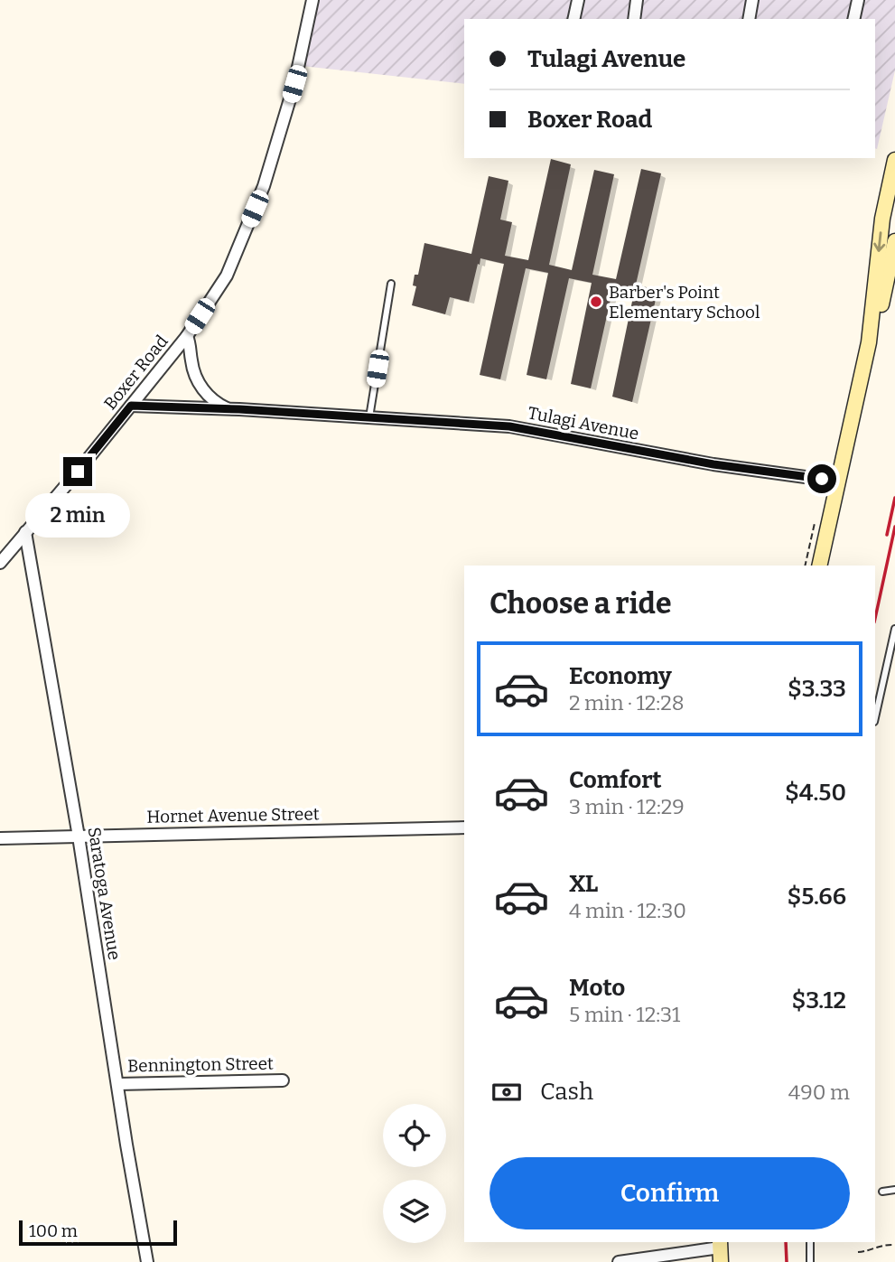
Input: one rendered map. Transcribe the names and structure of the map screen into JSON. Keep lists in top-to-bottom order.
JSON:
{
  "streets": {
    "street": [
      "Boxer Road",
      "Tulagi Avenue",
      "Hornet Avenue Street",
      "Saratoga Avenue",
      "Bennington Street"
    ]
  },
  "crossings": [
    ["Boxer Road", "Tulagi Avenue"],
    ["Boxer Road", "Saratoga Avenue"],
    ["Hornet Avenue Street", "Saratoga Avenue"],
    ["Saratoga Avenue", "Bennington Street"]
  ],
  "places": ["Barber's Point Elementary School"],
  "scale_bar": "100 m",
  "page": {
    "banner": ["Tulagi Avenue", "Boxer Road"],
    "bubble": "2 min",
    "heading": "Choose a ride",
    "list": [
      {
        "name": "Economy",
        "note": "2 min · 12:28",
        "value": "$3.33"
      },
      {
        "name": "Comfort",
        "note": "3 min · 12:29",
        "value": "$4.50"
      },
      {
        "name": "XL",
        "note": "4 min · 12:30",
        "value": "$5.66"
      },
      {
        "name": "Moto",
        "note": "5 min · 12:31",
        "value": "$3.12"
      }
    ],
    "pay": ["Cash", "490 m"],
    "buttons": "Confirm",
    "scale": "100 m"
  }
}
